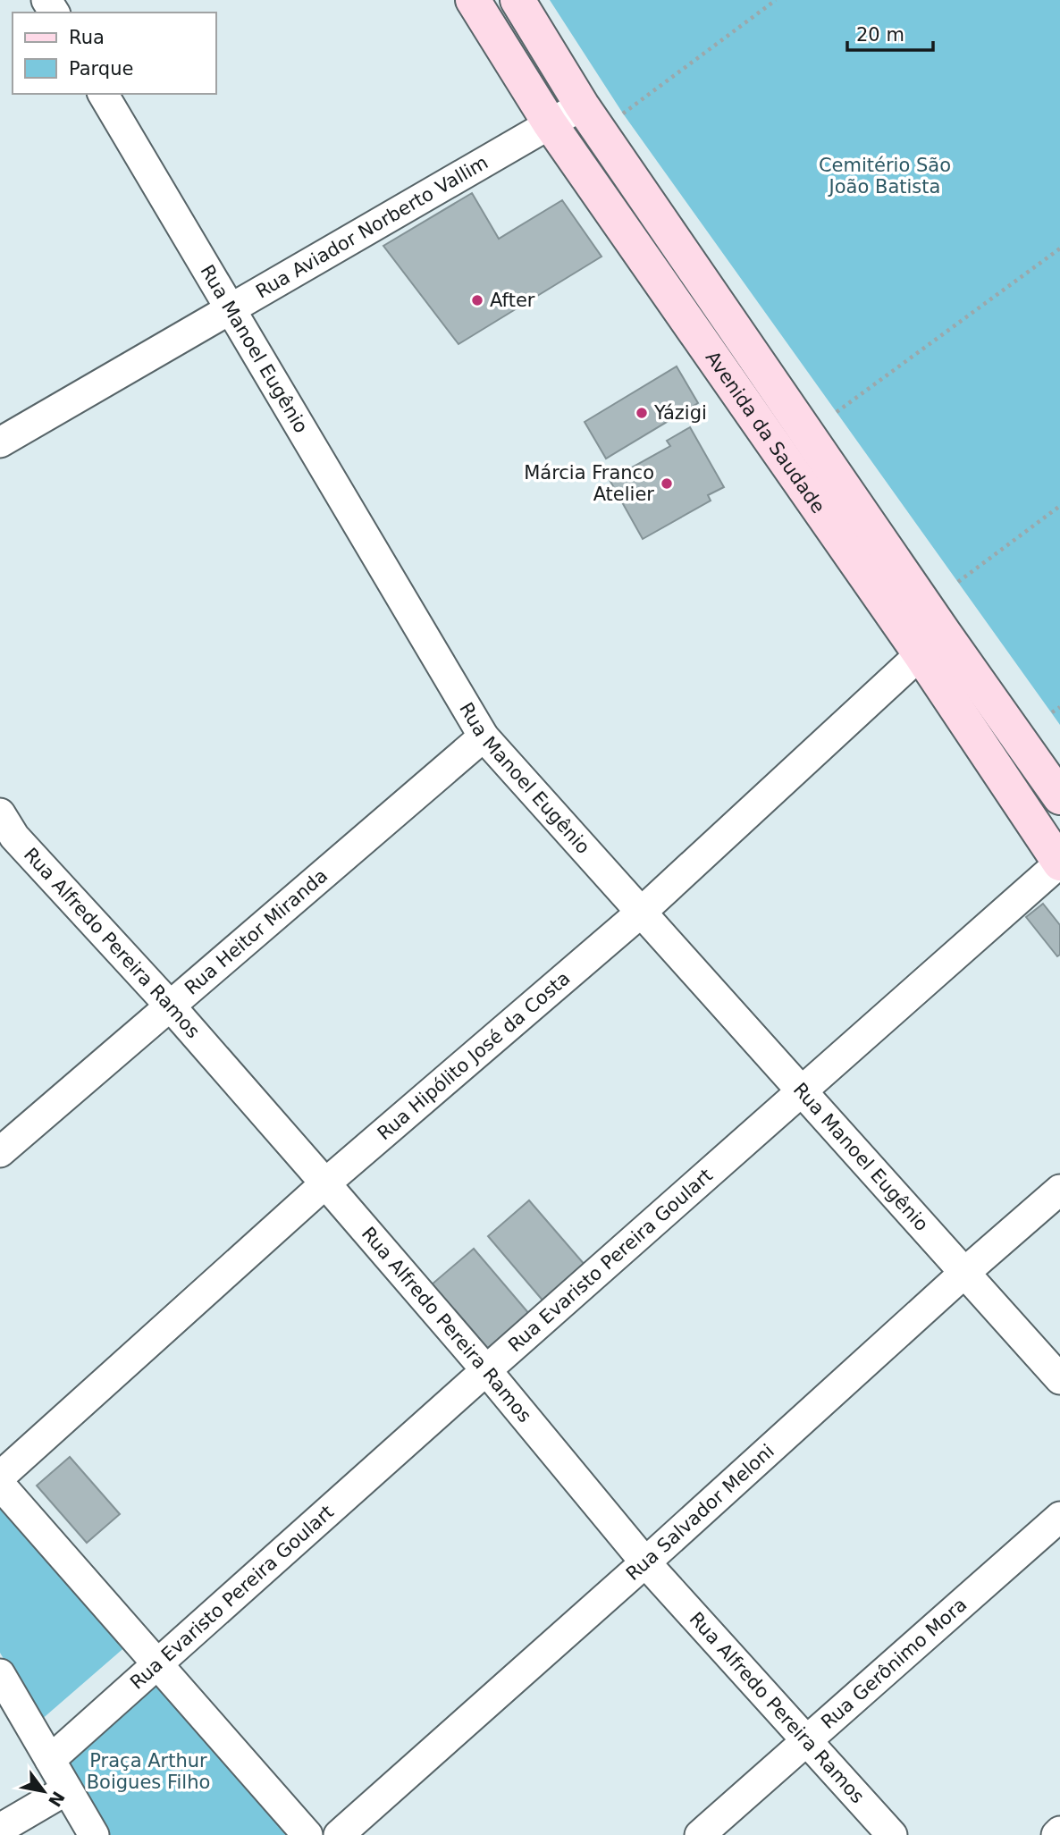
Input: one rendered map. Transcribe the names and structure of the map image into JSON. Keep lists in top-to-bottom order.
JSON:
{
  "streets": {
    "street": [
      "Rua Aviador Norberto Vallim",
      "Rua Manoel Eugênio",
      "Avenida da Saudade",
      "Rua Heitor Miranda",
      "Rua Alfredo Pereira Ramos",
      "Rua Hipólito José da Costa",
      "Rua Evaristo Pereira Goulart",
      "Rua Salvador Meloni",
      "Rua Gerônimo Mora"
    ]
  },
  "crossings": [
    ["Rua Aviador Norberto Vallim", "Rua Manoel Eugênio"],
    ["Rua Aviador Norberto Vallim", "Avenida da Saudade"],
    ["Rua Manoel Eugênio", "Rua Heitor Miranda"],
    ["Rua Manoel Eugênio", "Rua Hipólito José da Costa"],
    ["Rua Manoel Eugênio", "Rua Evaristo Pereira Goulart"],
    ["Rua Manoel Eugênio", "Rua Salvador Meloni"],
    ["Avenida da Saudade", "Rua Hipólito José da Costa"],
    ["Avenida da Saudade", "Rua Evaristo Pereira Goulart"],
    ["Rua Heitor Miranda", "Rua Alfredo Pereira Ramos"],
    ["Rua Alfredo Pereira Ramos", "Rua Hipólito José da Costa"],
    ["Rua Alfredo Pereira Ramos", "Rua Evaristo Pereira Goulart"],
    ["Rua Alfredo Pereira Ramos", "Rua Salvador Meloni"],
    ["Rua Alfredo Pereira Ramos", "Rua Gerônimo Mora"]
  ],
  "parks": ["Cemitério São João Batista", "Praça Arthur Boigues Filho"],
  "places": ["After", "Yázigi", "Márcia Franco Atelier"],
  "legend": ["Rua", "Parque"],
  "scale_bar": "20 m",
  "north": "bottom right"
}
